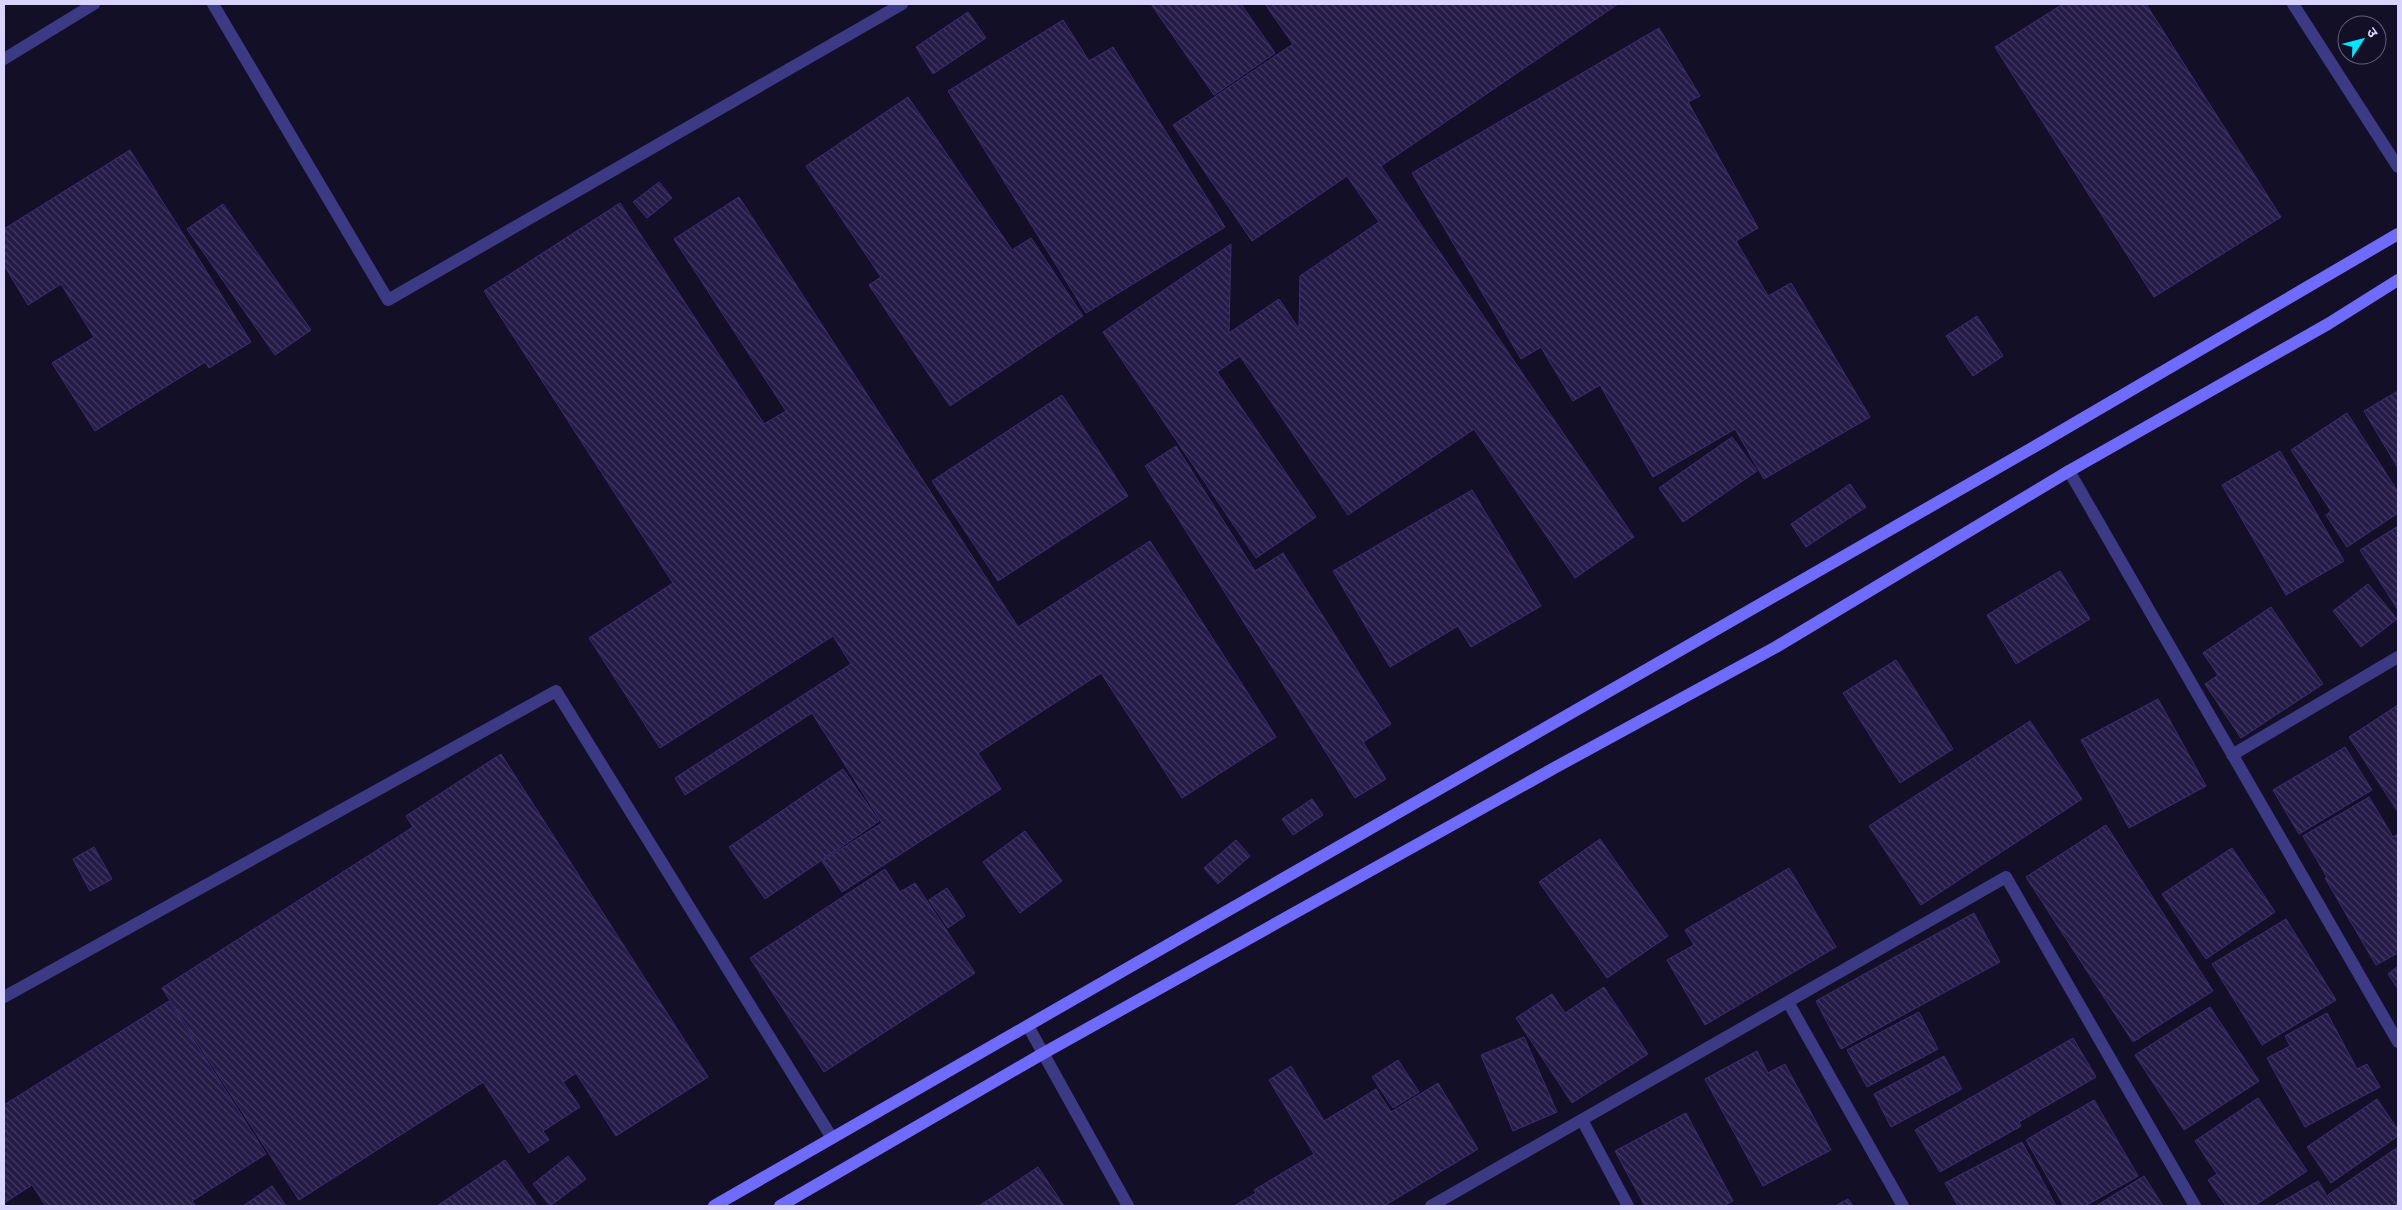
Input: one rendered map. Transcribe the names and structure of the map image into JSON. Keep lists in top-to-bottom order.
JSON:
{
  "north": "top right"
}
